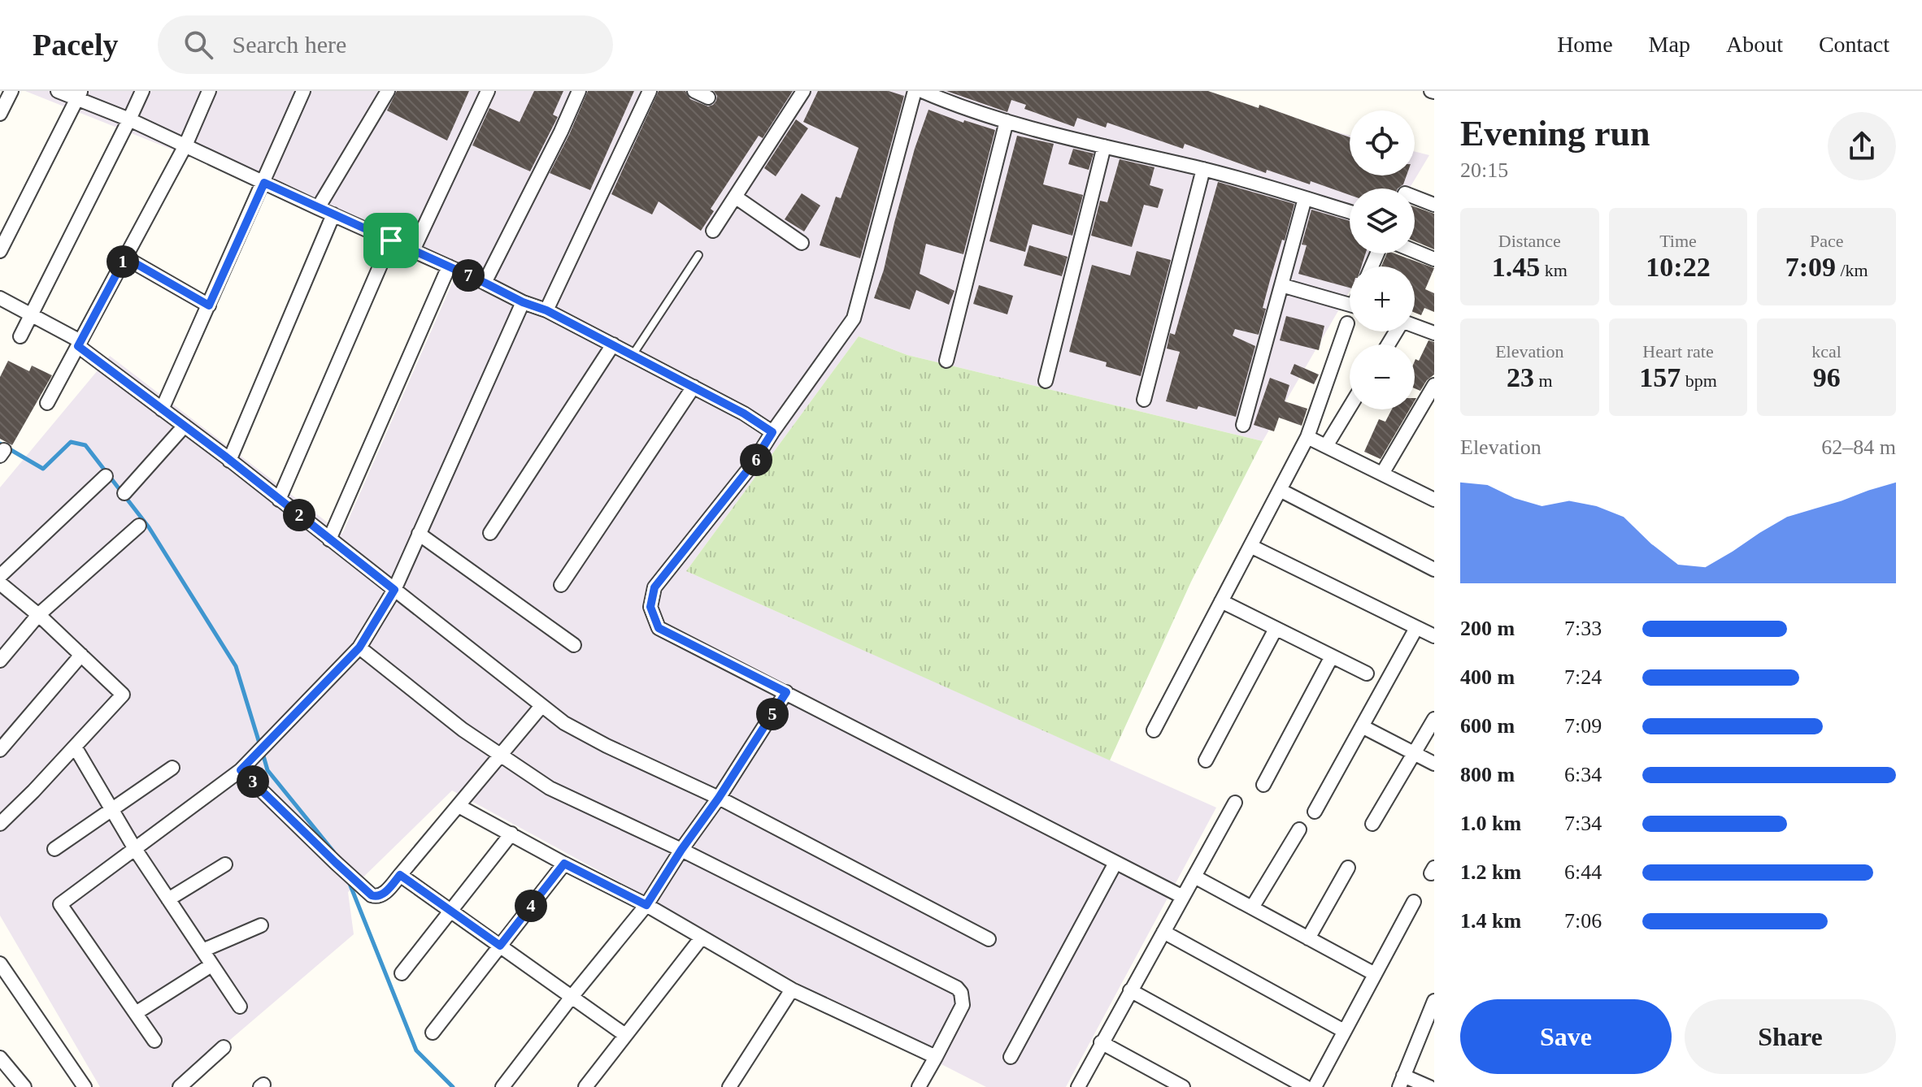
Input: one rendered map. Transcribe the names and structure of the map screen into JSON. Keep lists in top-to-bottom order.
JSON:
{
  "page": {
    "header": "Pacely",
    "search": "Search here",
    "nav": [
      "Home",
      "Map",
      "About",
      "Contact"
    ],
    "heading": ["Evening run", "20:15"],
    "map_buttons": ["+", "−"],
    "stats": [
      ["Distance", "1.45 km"],
      ["Time", "10:22"],
      ["Pace", "7:09 /km"],
      ["Elevation", "23 m"],
      ["Heart rate", "157 bpm"],
      ["kcal", "96"]
    ],
    "pins": [
      "1",
      "7",
      "6",
      "2",
      "5",
      "3",
      "4"
    ],
    "chart": ["Elevation", "62–84 m"],
    "list": [
      {
        "name": "200 m",
        "note": "7:33"
      },
      {
        "name": "400 m",
        "note": "7:24"
      },
      {
        "name": "600 m",
        "note": "7:09"
      },
      {
        "name": "800 m",
        "note": "6:34"
      },
      {
        "name": "1.0 km",
        "note": "7:34"
      },
      {
        "name": "1.2 km",
        "note": "6:44"
      },
      {
        "name": "1.4 km",
        "note": "7:06"
      }
    ],
    "buttons": ["Save", "Share"]
  }
}
